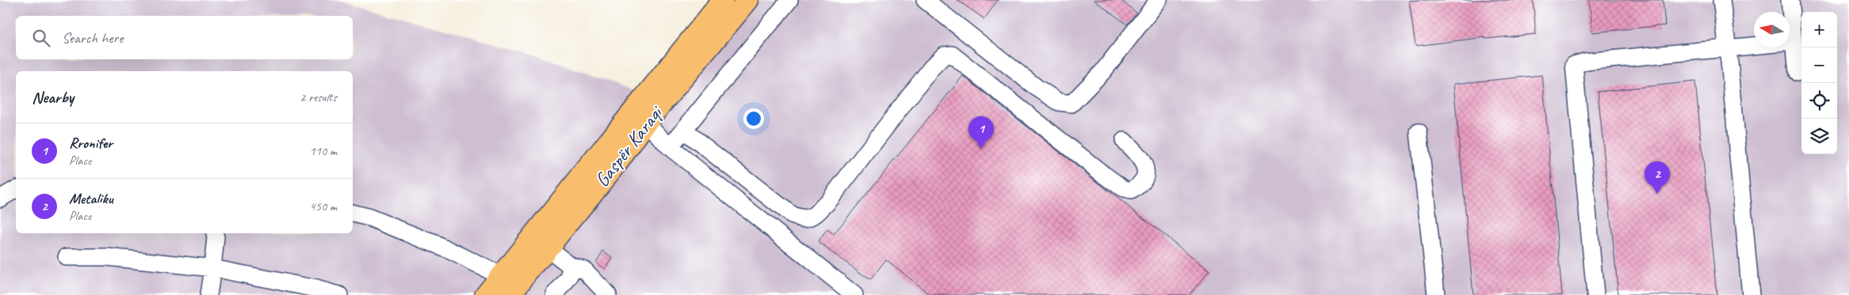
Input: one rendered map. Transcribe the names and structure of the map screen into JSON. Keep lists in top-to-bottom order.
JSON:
{
  "streets": {
    "main road": ["Gaspër Karaqi"]
  },
  "north": "left",
  "page": {
    "map_buttons": ["+", "−"],
    "search": "Search here",
    "heading": ["Nearby", "2 results"],
    "pins": ["1", "2"],
    "list": [
      {
        "mark": "1",
        "name": "Rronifer",
        "note": "Place",
        "value": "110 m"
      },
      {
        "mark": "2",
        "name": "Metaliku",
        "note": "Place",
        "value": "450 m"
      }
    ]
  }
}
